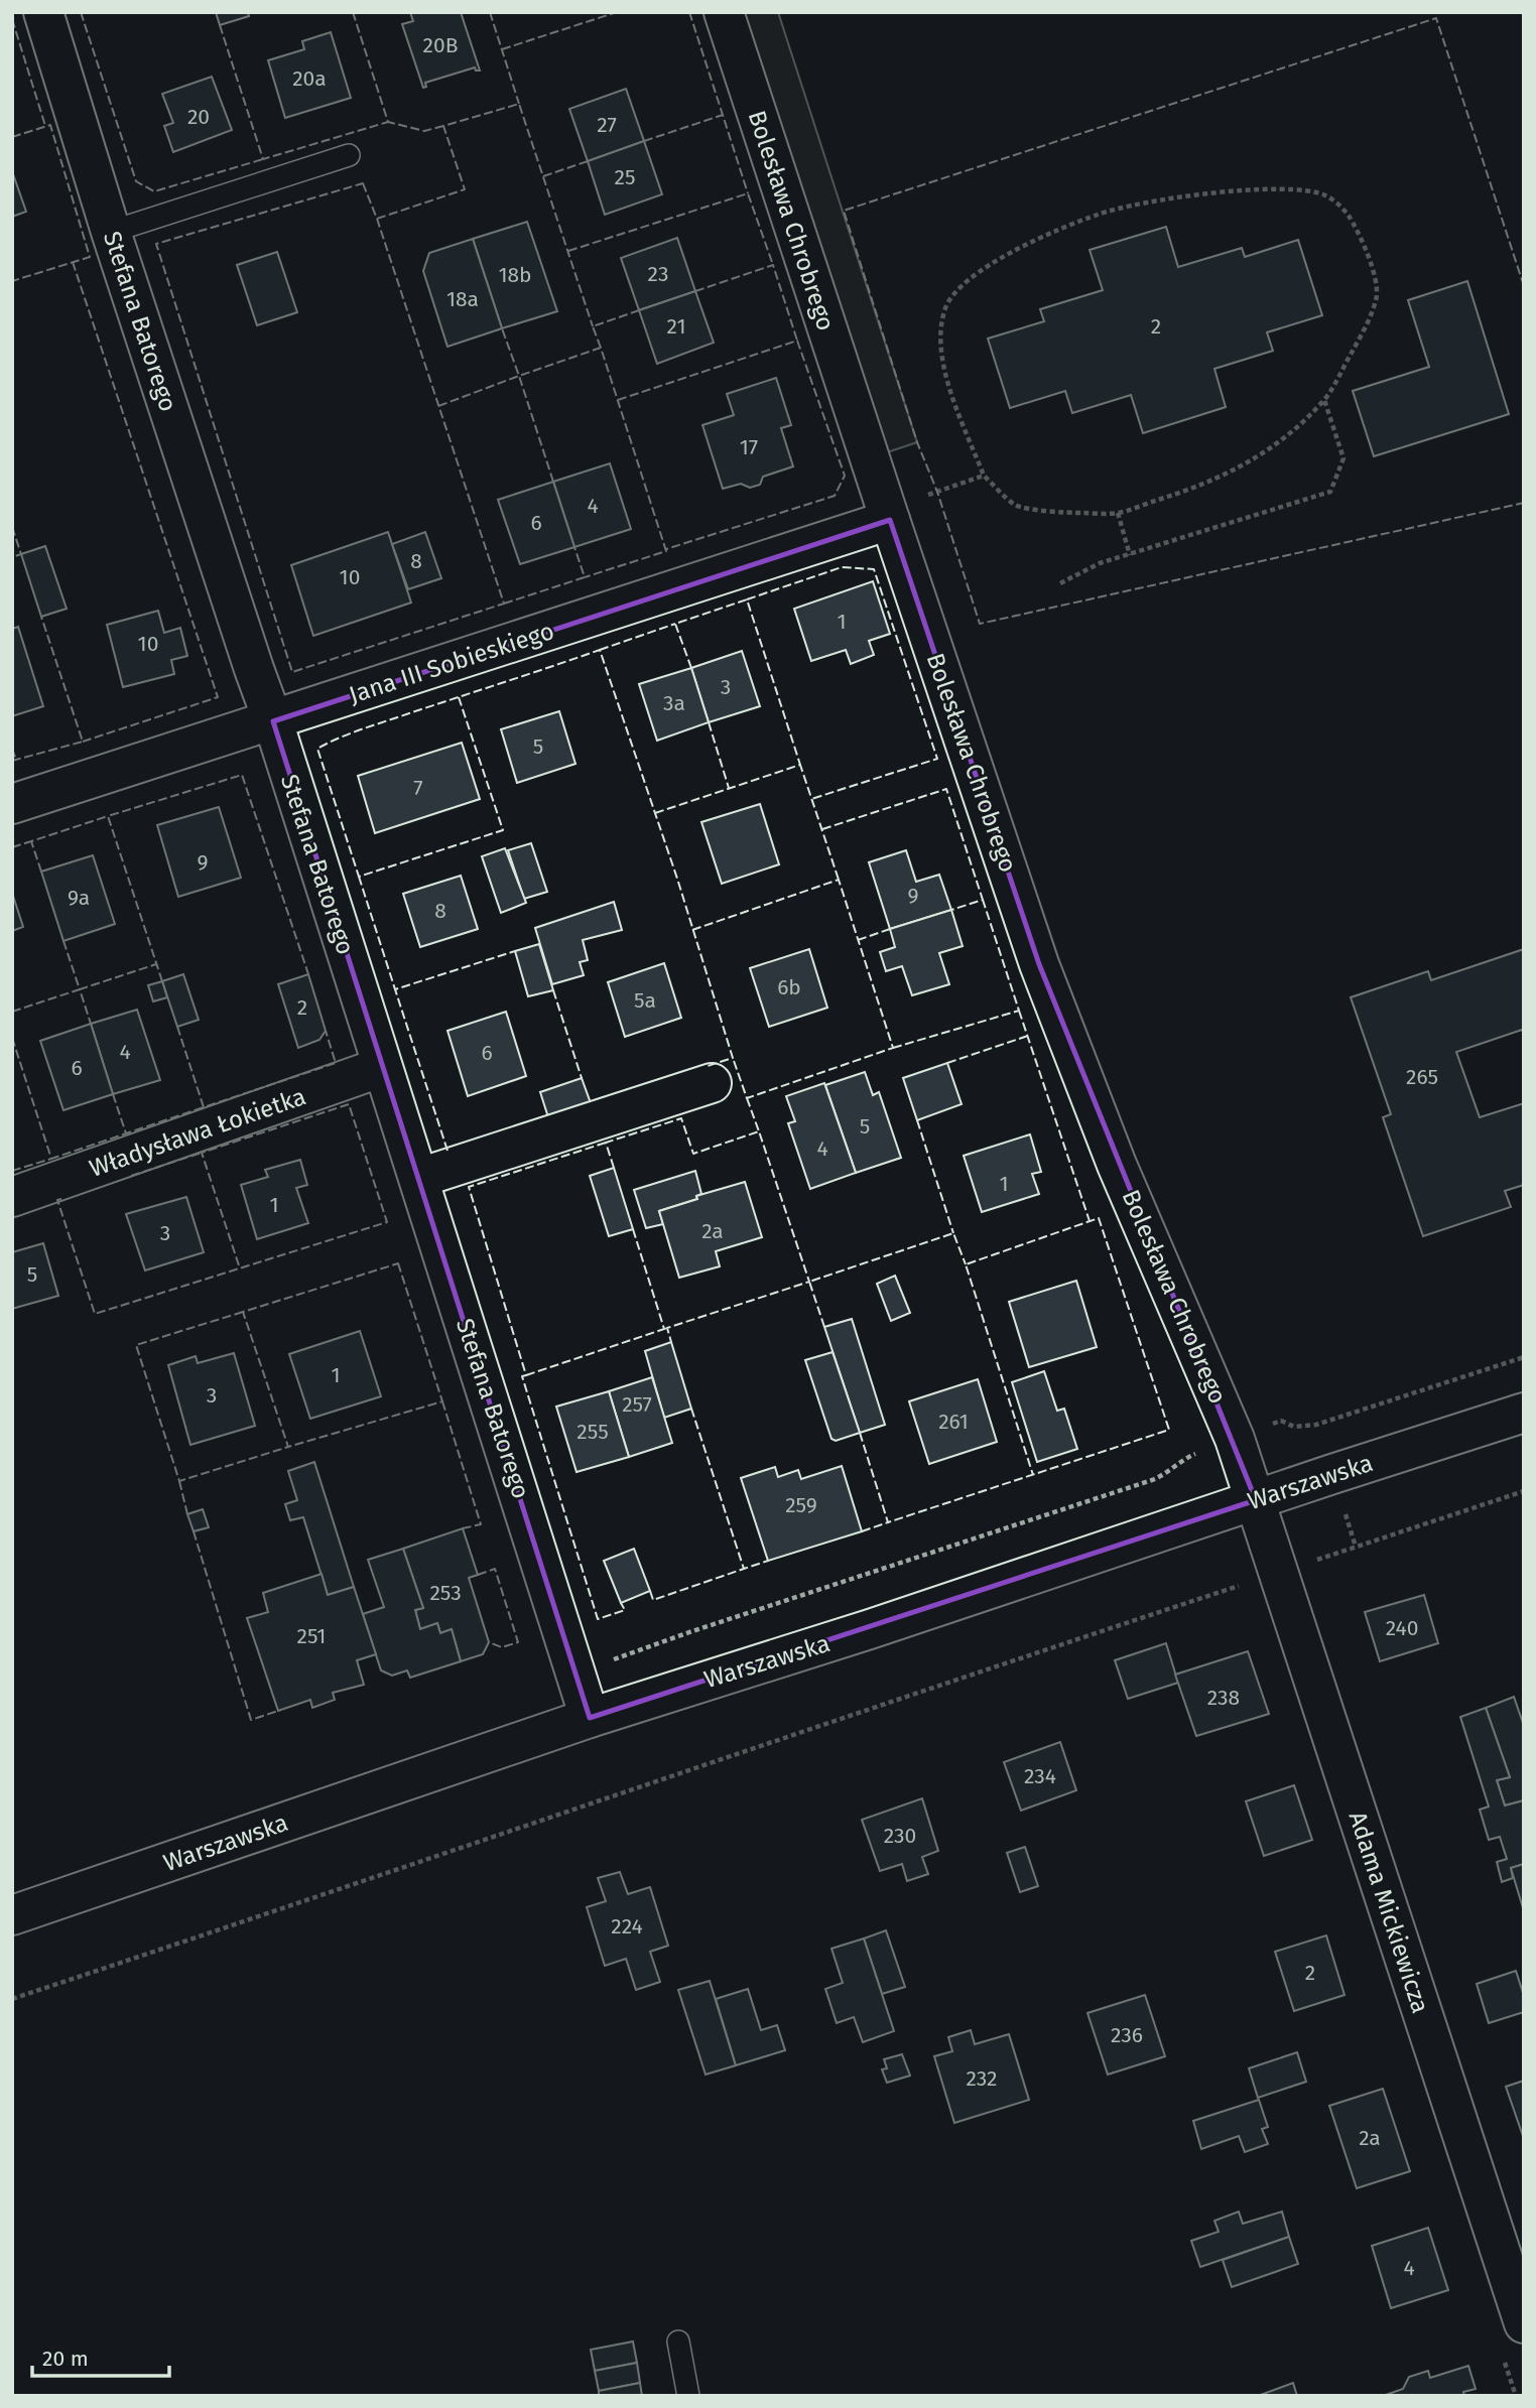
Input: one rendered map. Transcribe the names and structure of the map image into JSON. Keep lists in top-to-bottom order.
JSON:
{
  "streets": {
    "street": [
      "Bolesława Chrobrego",
      "Stefana Batorego",
      "Jana III Sobieskiego",
      "Władysława Łokietka",
      "Warszawska",
      "Adama Mickiewicza"
    ]
  },
  "crossings": [
    ["Bolesława Chrobrego", "Jana III Sobieskiego"],
    ["Bolesława Chrobrego", "Warszawska"],
    ["Bolesława Chrobrego", "Adama Mickiewicza"],
    ["Stefana Batorego", "Jana III Sobieskiego"],
    ["Stefana Batorego", "Władysława Łokietka"],
    ["Stefana Batorego", "Warszawska"],
    ["Warszawska", "Adama Mickiewicza"]
  ],
  "house_numbers": [
    "20B",
    "20a",
    "20",
    "27",
    "25",
    "23",
    "18b",
    "18a",
    "21",
    "2",
    "17",
    "4",
    "6",
    "8",
    "10",
    "1",
    "10",
    "3",
    "3a",
    "5",
    "7",
    "9",
    "9",
    "9a",
    "8",
    "6b",
    "5a",
    "2",
    "4",
    "6",
    "6",
    "265",
    "5",
    "4",
    "1",
    "1",
    "2a",
    "3",
    "5",
    "1",
    "3",
    "257",
    "261",
    "255",
    "259",
    "253",
    "240",
    "251",
    "238",
    "234",
    "230",
    "224",
    "2",
    "236",
    "232",
    "2a",
    "4"
  ],
  "scale_bar": "20 m"
}
